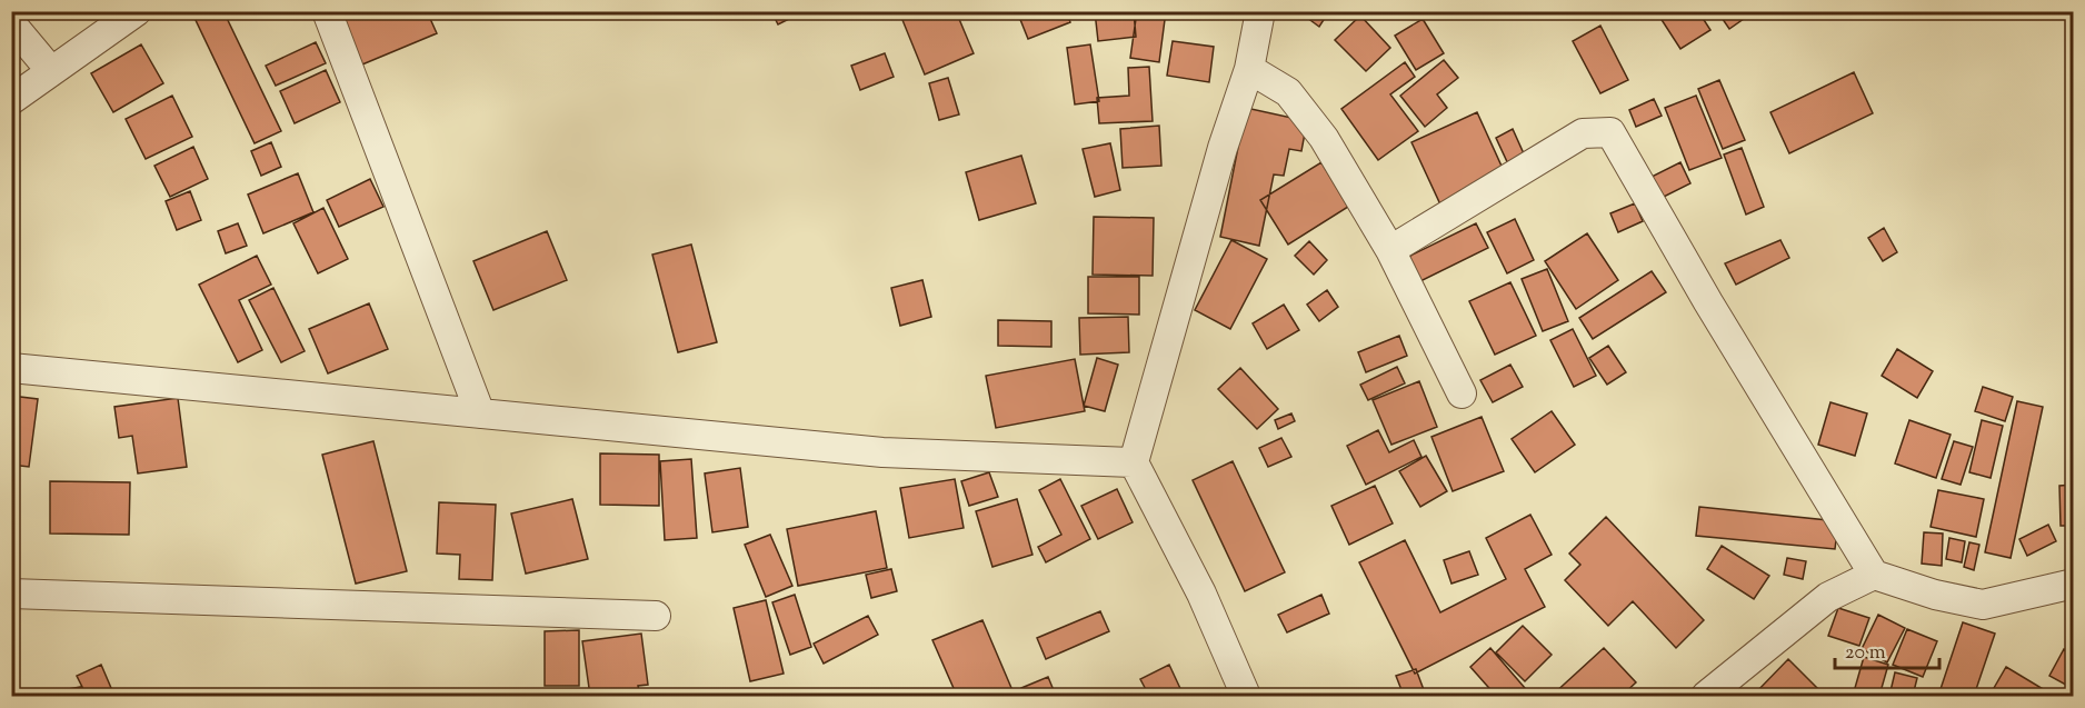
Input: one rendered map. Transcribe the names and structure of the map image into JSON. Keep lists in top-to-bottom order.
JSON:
{
  "scale_bar": "20 m"
}
